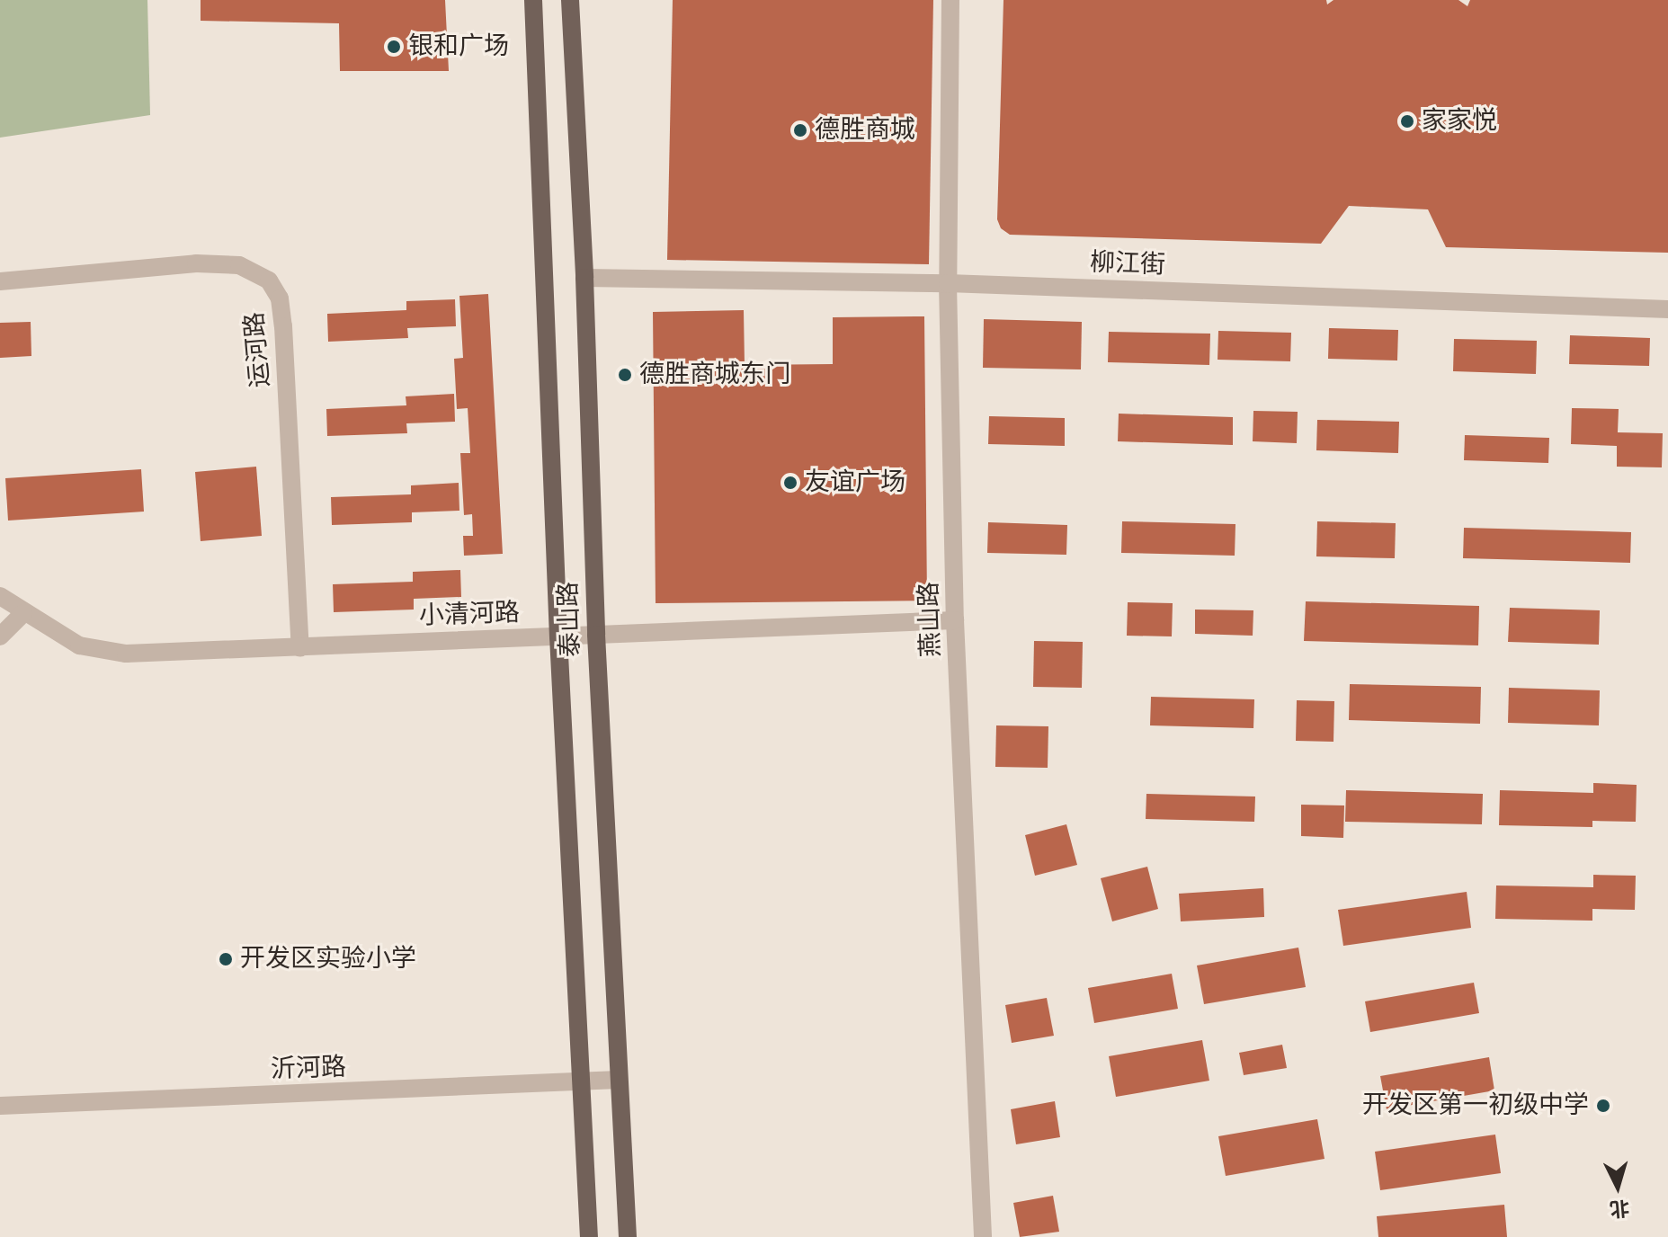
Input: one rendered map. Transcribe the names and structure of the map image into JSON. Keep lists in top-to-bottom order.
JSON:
{
  "streets": {
    "main road": ["泰山路"],
    "street": [
      "柳江街",
      "运河路",
      "小清河路",
      "燕山路",
      "沂河路"
    ]
  },
  "crossings": [
    ["柳江街", "泰山路"],
    ["柳江街", "燕山路"],
    ["运河路", "小清河路"],
    ["小清河路", "泰山路"],
    ["小清河路", "燕山路"],
    ["泰山路", "沂河路"]
  ],
  "places": [
    "银和广场",
    "家家悦",
    "德胜商城",
    "德胜商城东门",
    "友谊广场",
    "开发区实验小学",
    "开发区第一初级中学"
  ],
  "north": "bottom"
}
